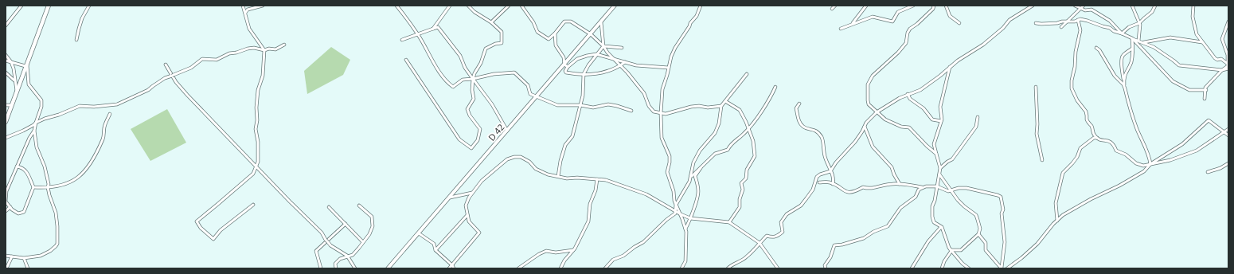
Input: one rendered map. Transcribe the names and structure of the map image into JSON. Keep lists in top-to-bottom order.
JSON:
{
  "streets": {
    "street": ["D 42"]
  }
}
